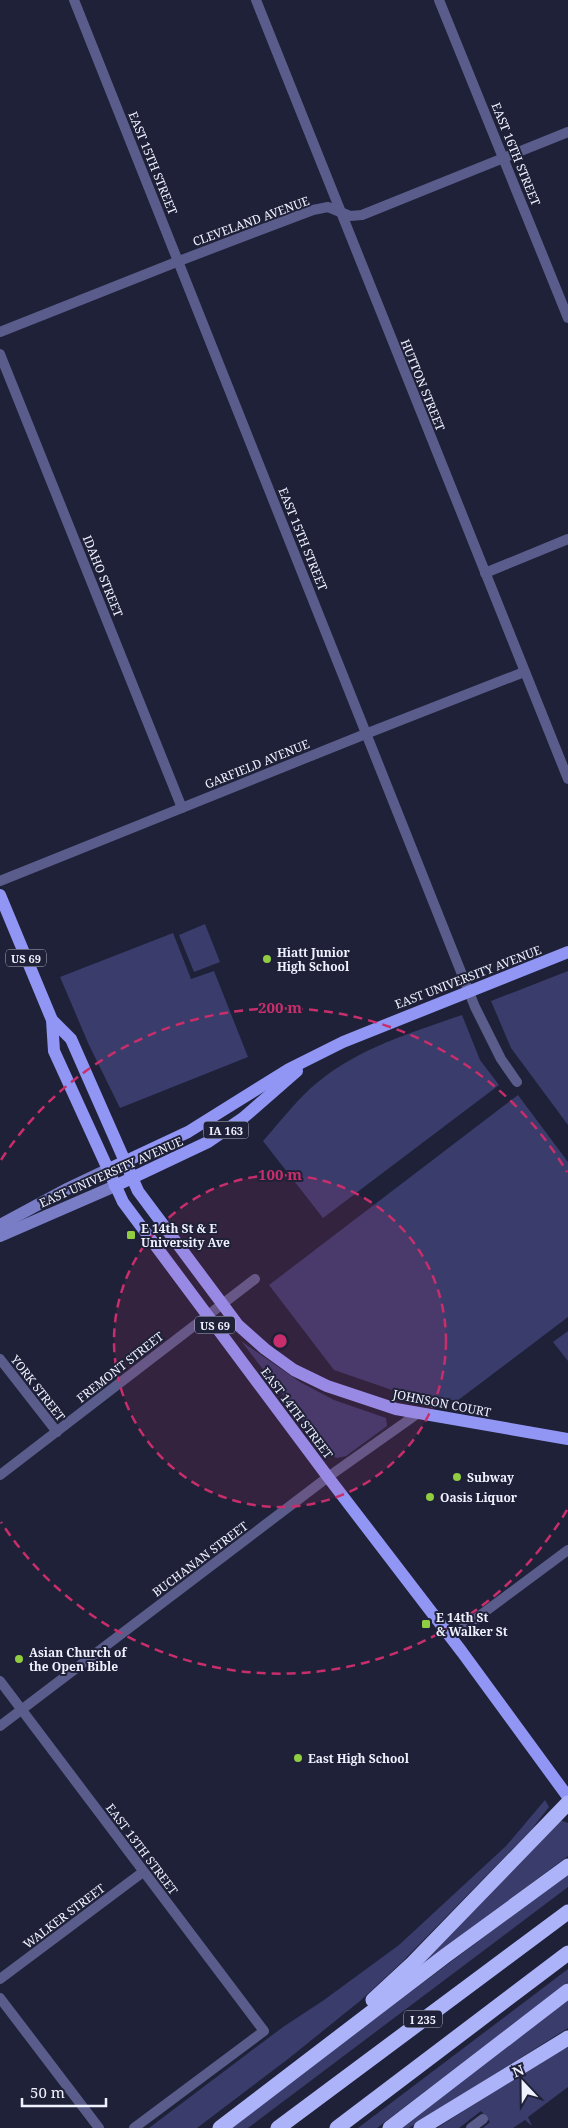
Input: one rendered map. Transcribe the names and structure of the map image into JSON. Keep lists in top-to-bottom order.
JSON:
{
  "streets": {
    "highway": ["I 235"],
    "main road": [
      "US 69",
      "EAST UNIVERSITY AVENUE",
      "IA 163",
      "JOHNSON COURT",
      "EAST 14TH STREET"
    ],
    "street": [
      "EAST 16TH STREET",
      "EAST 15TH STREET",
      "CLEVELAND AVENUE",
      "HUTTON STREET",
      "IDAHO STREET",
      "GARFIELD AVENUE",
      "FREMONT STREET",
      "YORK STREET",
      "BUCHANAN STREET",
      "EAST 13TH STREET",
      "WALKER STREET"
    ]
  },
  "crossings": [
    ["EAST 16TH STREET", "CLEVELAND AVENUE"],
    ["EAST 15TH STREET", "CLEVELAND AVENUE"],
    ["EAST 15TH STREET", "GARFIELD AVENUE"],
    ["EAST 15TH STREET", "EAST UNIVERSITY AVENUE"],
    ["CLEVELAND AVENUE", "HUTTON STREET"],
    ["HUTTON STREET", "GARFIELD AVENUE"],
    ["IDAHO STREET", "GARFIELD AVENUE"],
    ["EAST UNIVERSITY AVENUE", "EAST 14TH STREET"],
    ["FREMONT STREET", "YORK STREET"],
    ["FREMONT STREET", "JOHNSON COURT"],
    ["FREMONT STREET", "EAST 14TH STREET"],
    ["JOHNSON COURT", "EAST 14TH STREET"],
    ["JOHNSON COURT", "BUCHANAN STREET"],
    ["EAST 14TH STREET", "BUCHANAN STREET"],
    ["BUCHANAN STREET", "EAST 13TH STREET"],
    ["EAST 13TH STREET", "WALKER STREET"]
  ],
  "places": {
    "other": [
      "Hiatt Junior High School",
      "Subway",
      "Oasis Liquor",
      "Asian Church of the Open Bible",
      "East High School"
    ],
    "transit": ["E 14th St & E University Ave", "E 14th St & Walker St"]
  },
  "scale_bar": "50 m",
  "north": "top",
  "rings": ["200 m", "100 m"]
}
